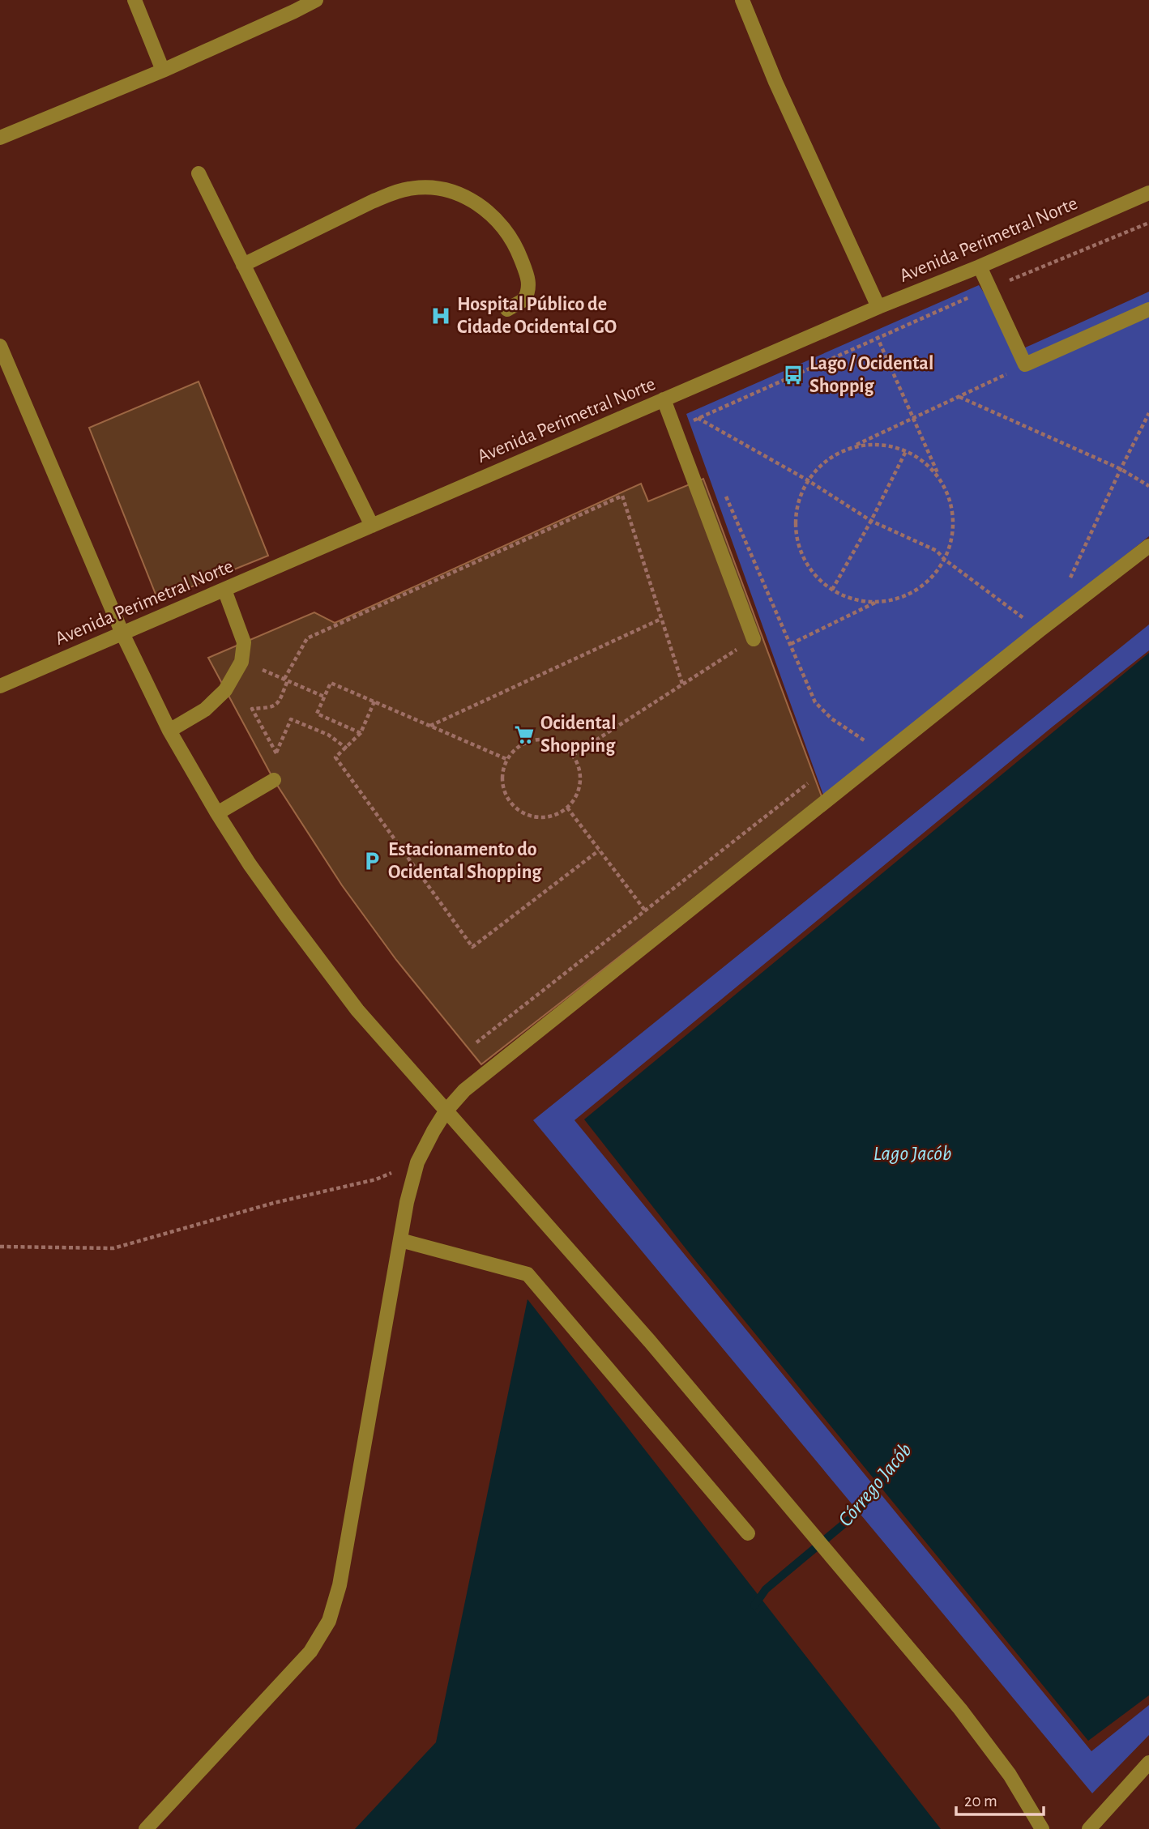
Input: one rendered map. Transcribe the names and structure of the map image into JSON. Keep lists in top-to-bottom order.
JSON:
{
  "streets": {
    "street": ["Avenida Perimetral Norte"]
  },
  "water": ["Lago Jacób", "Córrego Jacób"],
  "places": {
    "hospital": ["Hospital Público de Cidade Ocidental GO"],
    "bus stop": ["Lago / Ocidental Shoppig"],
    "supermarket": ["Ocidental Shopping"],
    "parking": ["Estacionamento do Ocidental Shopping"]
  },
  "scale_bar": "20 m"
}
